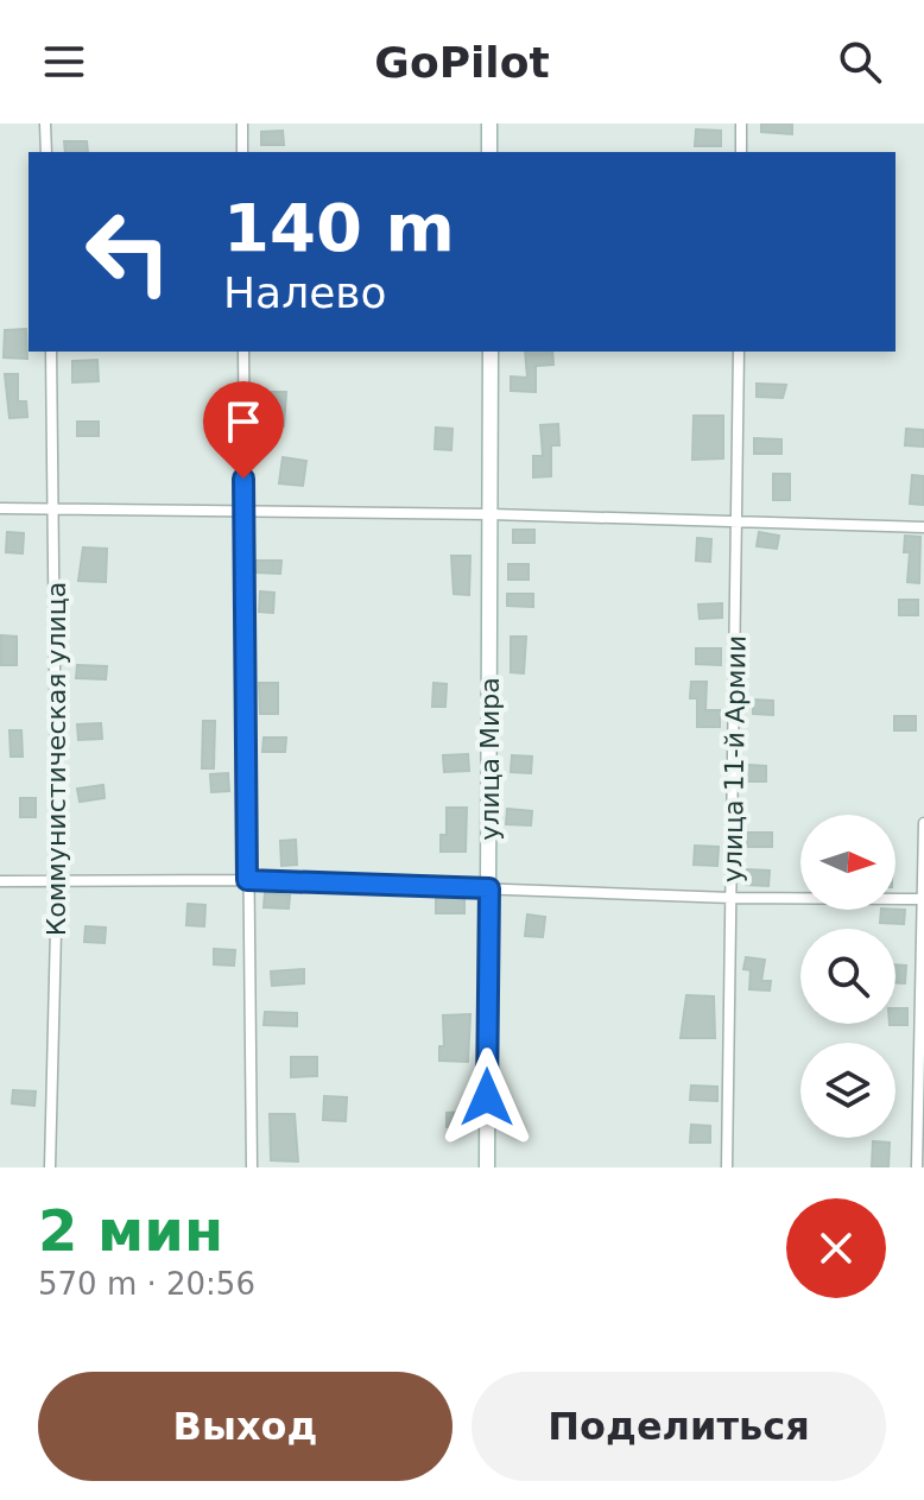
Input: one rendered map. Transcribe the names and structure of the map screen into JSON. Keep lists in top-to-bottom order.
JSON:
{
  "streets": {
    "street": ["Коммунистическая улица", "улица Мира", "улица 11-й Армии"]
  },
  "north": "right",
  "page": {
    "header": "GoPilot",
    "turn": ["140 m", "Налево"],
    "heading": ["2 мин", "570 m · 20:56"],
    "buttons": ["Выход", "Поделиться"]
  }
}
